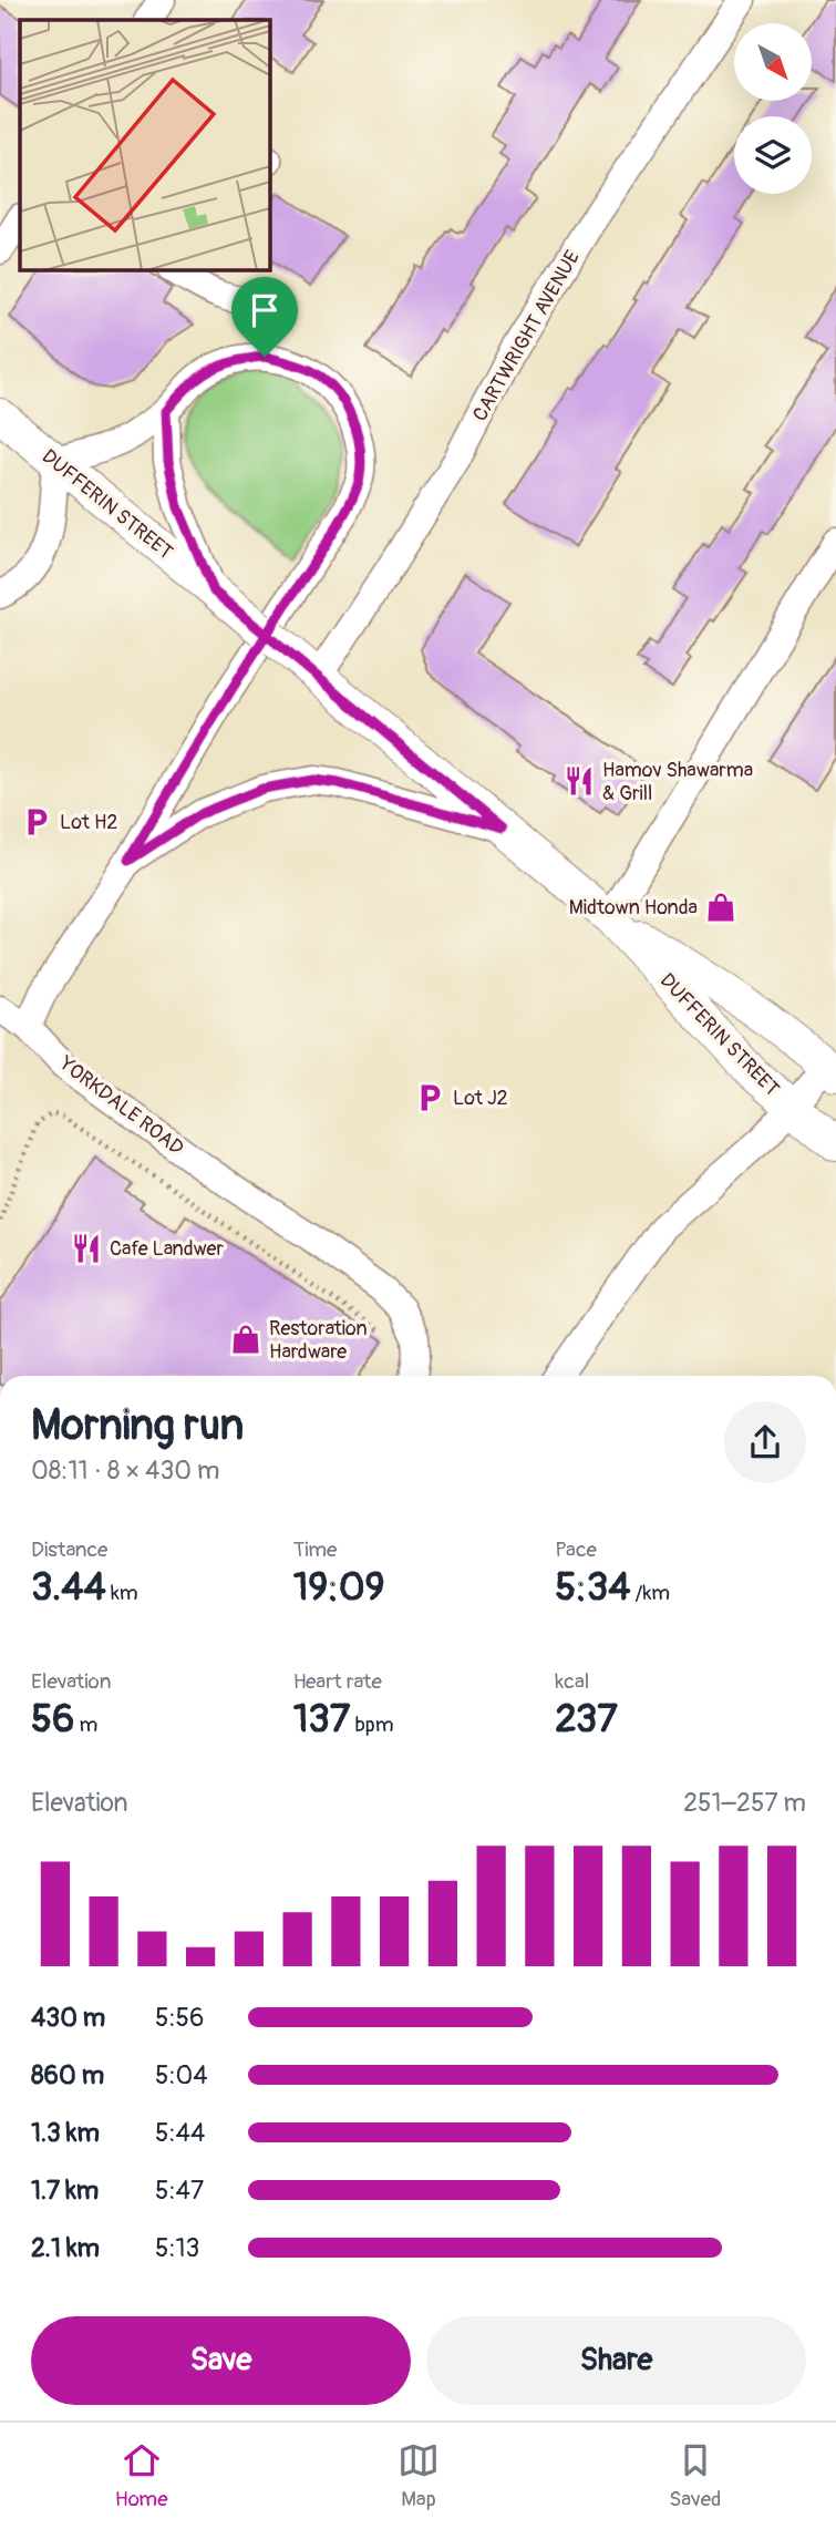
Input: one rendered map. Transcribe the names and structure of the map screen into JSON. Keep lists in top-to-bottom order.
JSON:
{
  "streets": {
    "main road": ["DUFFERIN STREET"],
    "street": ["CARTWRIGHT AVENUE", "YORKDALE ROAD"]
  },
  "crossings": [
    ["CARTWRIGHT AVENUE", "DUFFERIN STREET"]
  ],
  "places": {
    "restaurant": ["Hamov Shawarma & Grill", "Cafe Landwer"],
    "parking": ["Lot H2", "Lot J2"],
    "shop": ["Midtown Honda", "Restoration Hardware"]
  },
  "north": "bottom right",
  "page": {
    "heading": ["Morning run", "08:11 · 8 × 430 m"],
    "stats": [
      ["Distance", "3.44 km"],
      ["Time", "19:09"],
      ["Pace", "5:34 /km"],
      ["Elevation", "56 m"],
      ["Heart rate", "137 bpm"],
      ["kcal", "237"]
    ],
    "chart": ["Elevation", "251–257 m"],
    "list": [
      {
        "name": "430 m",
        "note": "5:56"
      },
      {
        "name": "860 m",
        "note": "5:04"
      },
      {
        "name": "1.3 km",
        "note": "5:44"
      },
      {
        "name": "1.7 km",
        "note": "5:47"
      },
      {
        "name": "2.1 km",
        "note": "5:13"
      }
    ],
    "buttons": ["Save", "Share"],
    "tabs": ["Home", "Map", "Saved"]
  }
}
